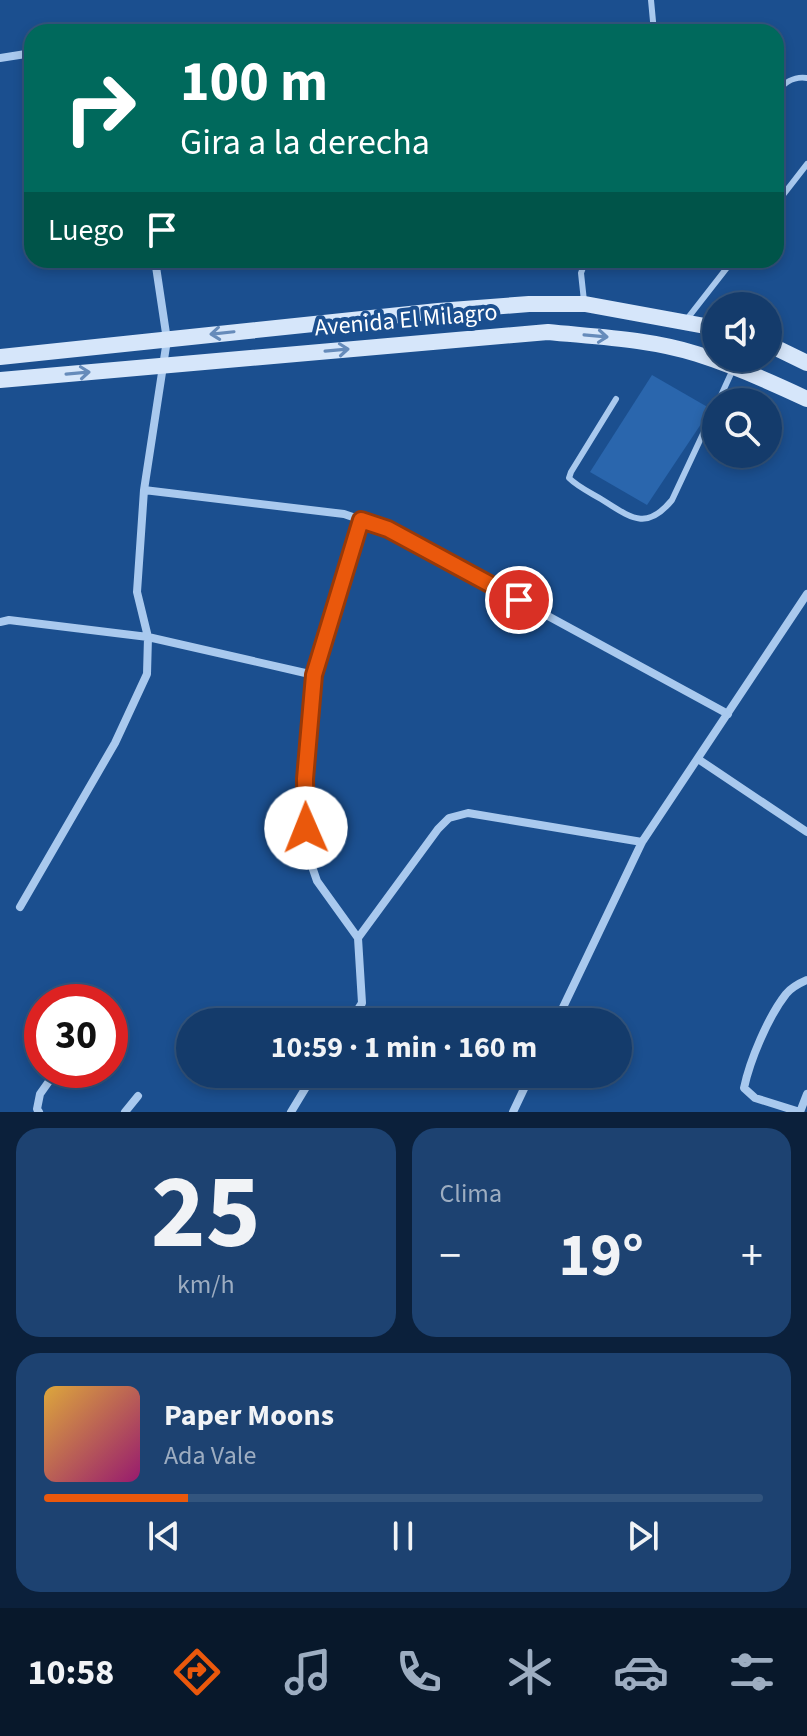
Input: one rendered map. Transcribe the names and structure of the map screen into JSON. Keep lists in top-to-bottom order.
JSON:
{
  "streets": {
    "main road": ["Avenida El Milagro"]
  },
  "page": {
    "turn": ["100 m", "Gira a la derecha"],
    "then": "Luego",
    "limit": "30",
    "trip": "10:59 · 1 min · 160 m",
    "tile": [
      ["25", "km/h"],
      "Clima"
    ],
    "heat": ["−", "19°", "+"],
    "song": ["Paper Moons", "Ada Vale"],
    "tabs": "10:58"
  }
}
